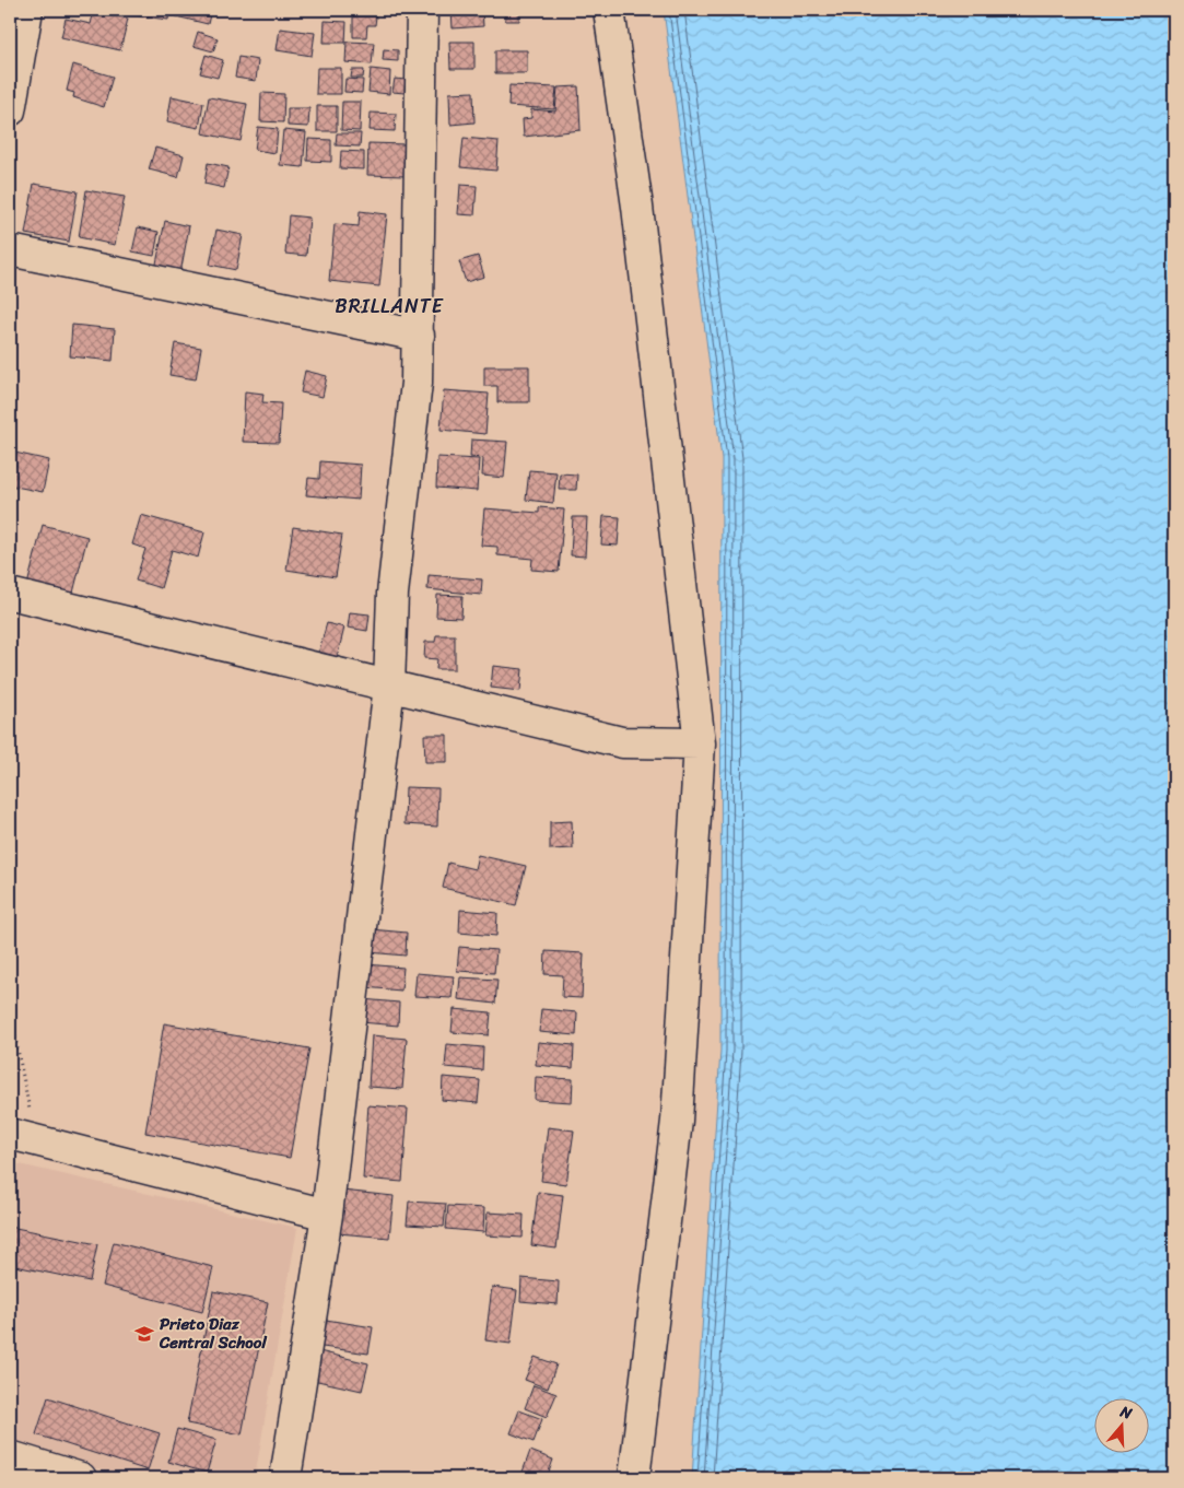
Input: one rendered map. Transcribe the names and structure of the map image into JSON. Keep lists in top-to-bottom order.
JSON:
{
  "districts": ["BRILLANTE"],
  "places": {
    "school or university": ["Prieto Diaz Central School"]
  },
  "north": "top"
}
